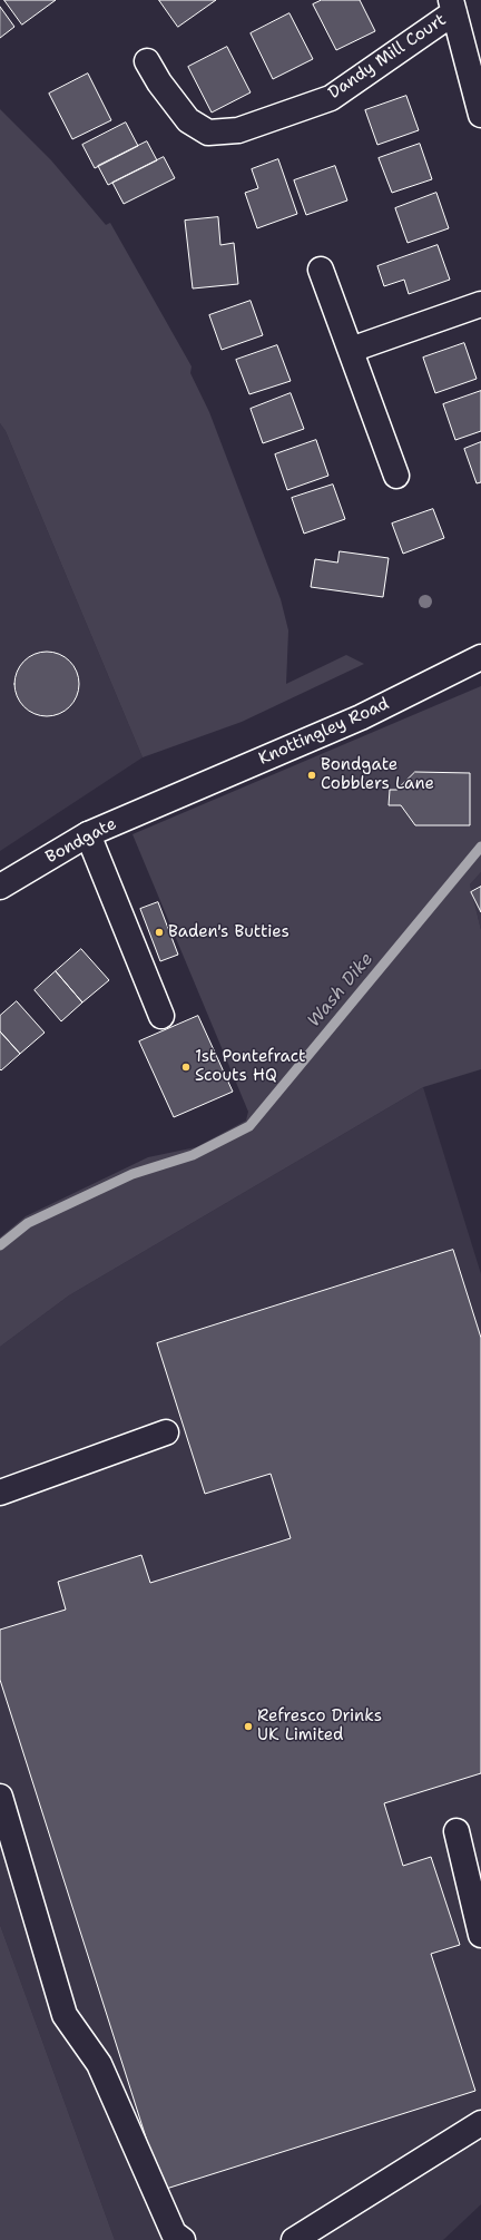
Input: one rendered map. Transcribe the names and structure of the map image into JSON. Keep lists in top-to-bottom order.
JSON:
{
  "streets": {
    "main road": ["Dandy Mill Court", "Knottingley Road", "Bondgate"]
  },
  "crossings": [
    ["Knottingley Road", "Bondgate"]
  ],
  "water": ["Wash Dike"],
  "places": [
    "Bondgate Cobblers Lane",
    "Baden's Butties",
    "1st Pontefract Scouts HQ",
    "Refresco Drinks UK Limited"
  ]
}
